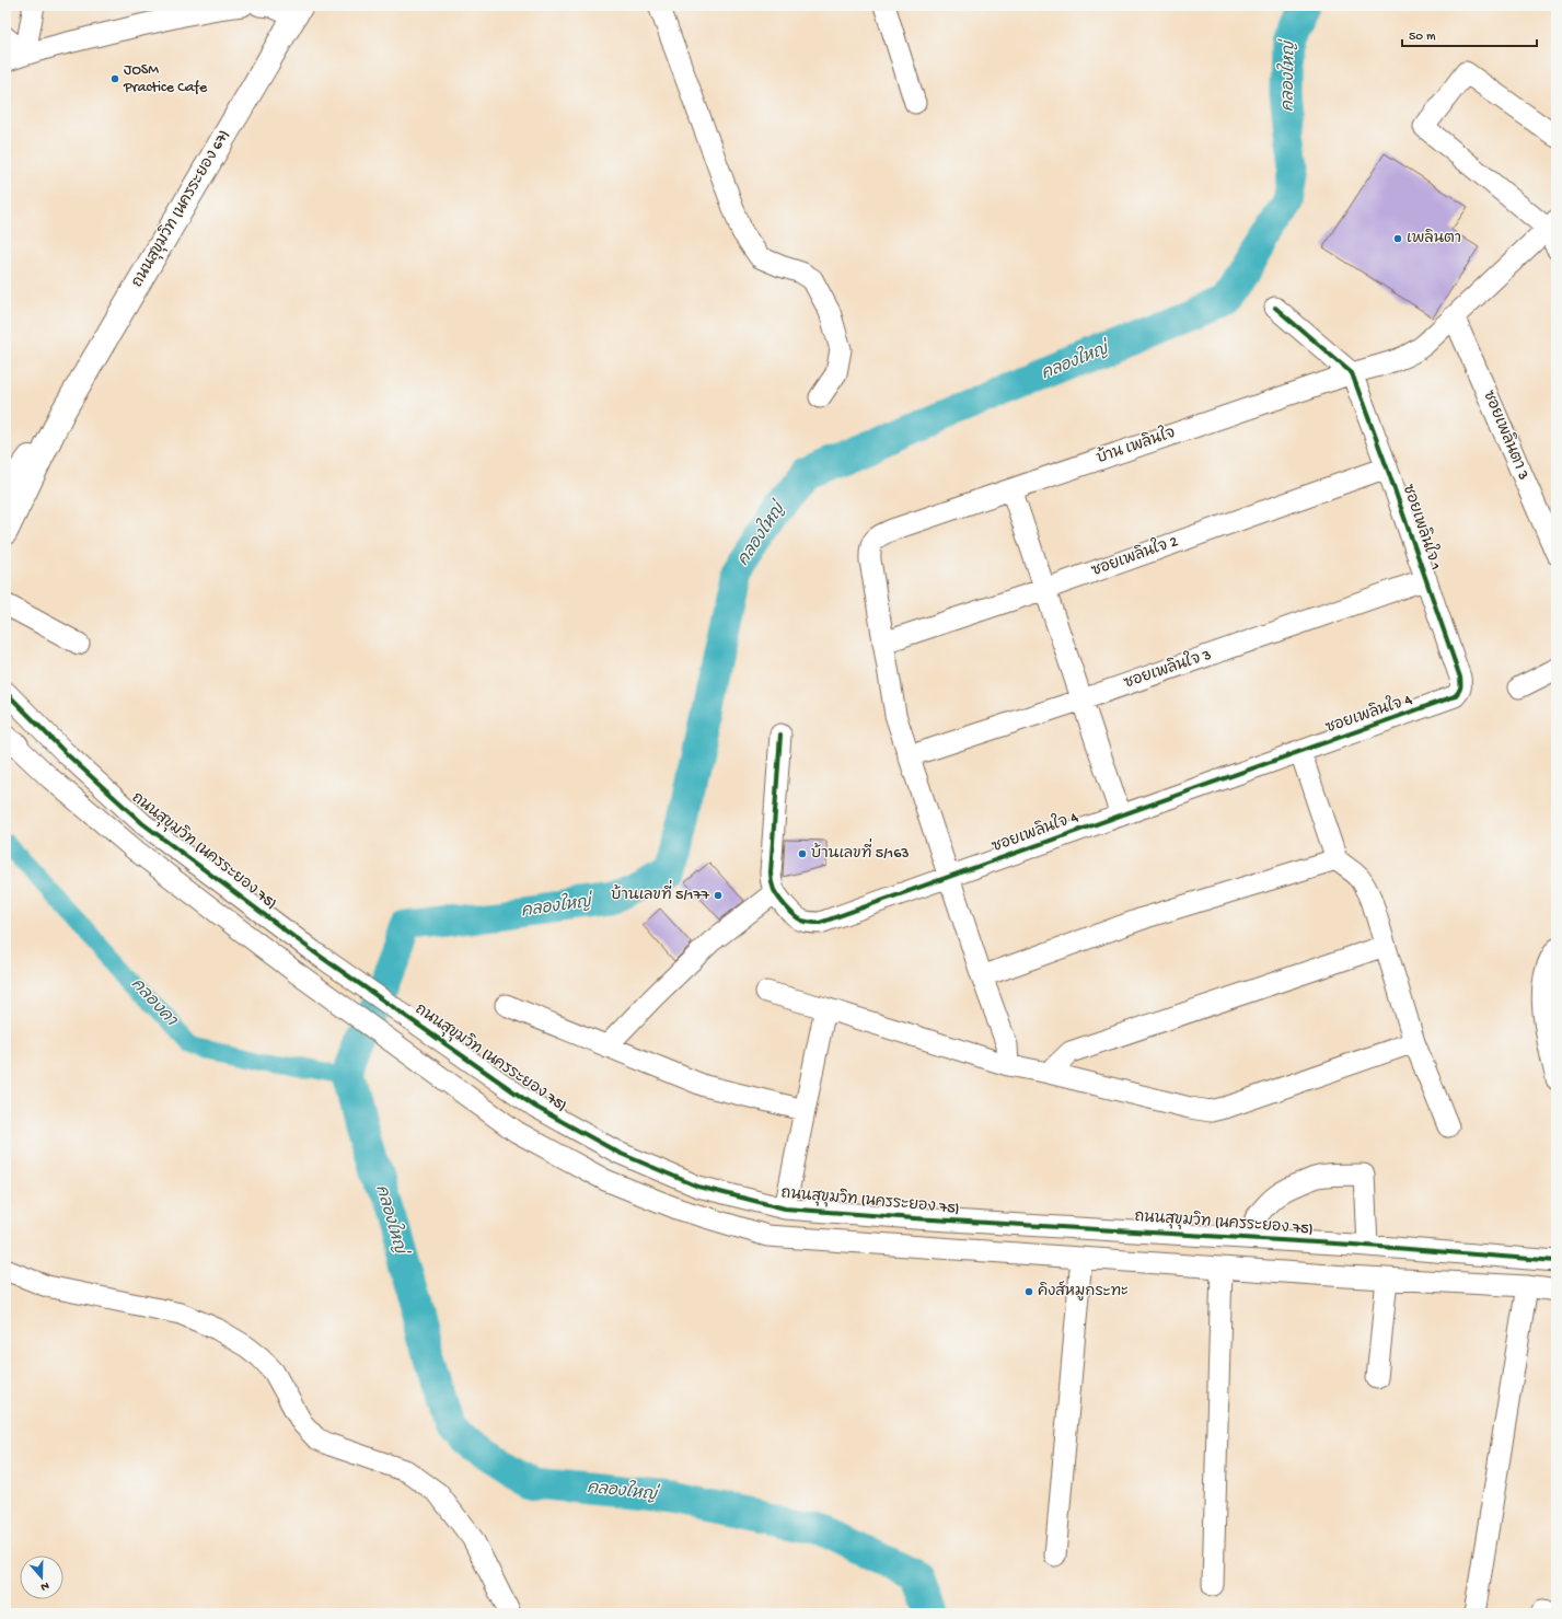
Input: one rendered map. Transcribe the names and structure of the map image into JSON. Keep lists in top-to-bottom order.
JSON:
{
  "streets": {
    "main road": ["ถนนสุขุมวิท (นครระยอง 67)"],
    "street": [
      "ซอยเพลินตา 3",
      "บ้าน เพลินใจ",
      "ซอยเพลินใจ 1",
      "ซอยเพลินใจ 2",
      "ซอยเพลินใจ 3",
      "ซอยเพลินใจ 4",
      "ถนนสุขุมวิท (นครระยอง 75)"
    ]
  },
  "crossings": [
    ["ซอยเพลินตา 3", "บ้าน เพลินใจ"],
    ["บ้าน เพลินใจ", "ซอยเพลินใจ 1"],
    ["บ้าน เพลินใจ", "ซอยเพลินใจ 2"],
    ["ซอยเพลินใจ 1", "ซอยเพลินใจ 2"],
    ["ซอยเพลินใจ 1", "ซอยเพลินใจ 3"],
    ["ซอยเพลินใจ 1", "ซอยเพลินใจ 4"]
  ],
  "water": ["คลองใหญ่", "คลองคา"],
  "places": [
    "JOSM Practice Cafe",
    "เพลินตา",
    "บ้านเลขที่ 5/163",
    "บ้านเลขที่ 5/177",
    "คิงส์หมูกระทะ"
  ],
  "scale_bar": "50 m",
  "north": "bottom"
}
